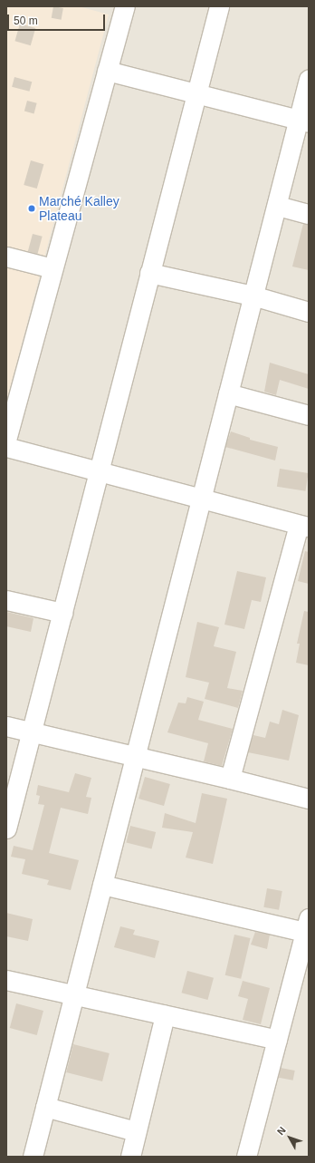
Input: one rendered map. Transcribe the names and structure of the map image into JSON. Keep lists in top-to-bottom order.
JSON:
{
  "places": ["Marché Kalley Plateau"],
  "scale_bar": "50 m",
  "north": "top left"
}
